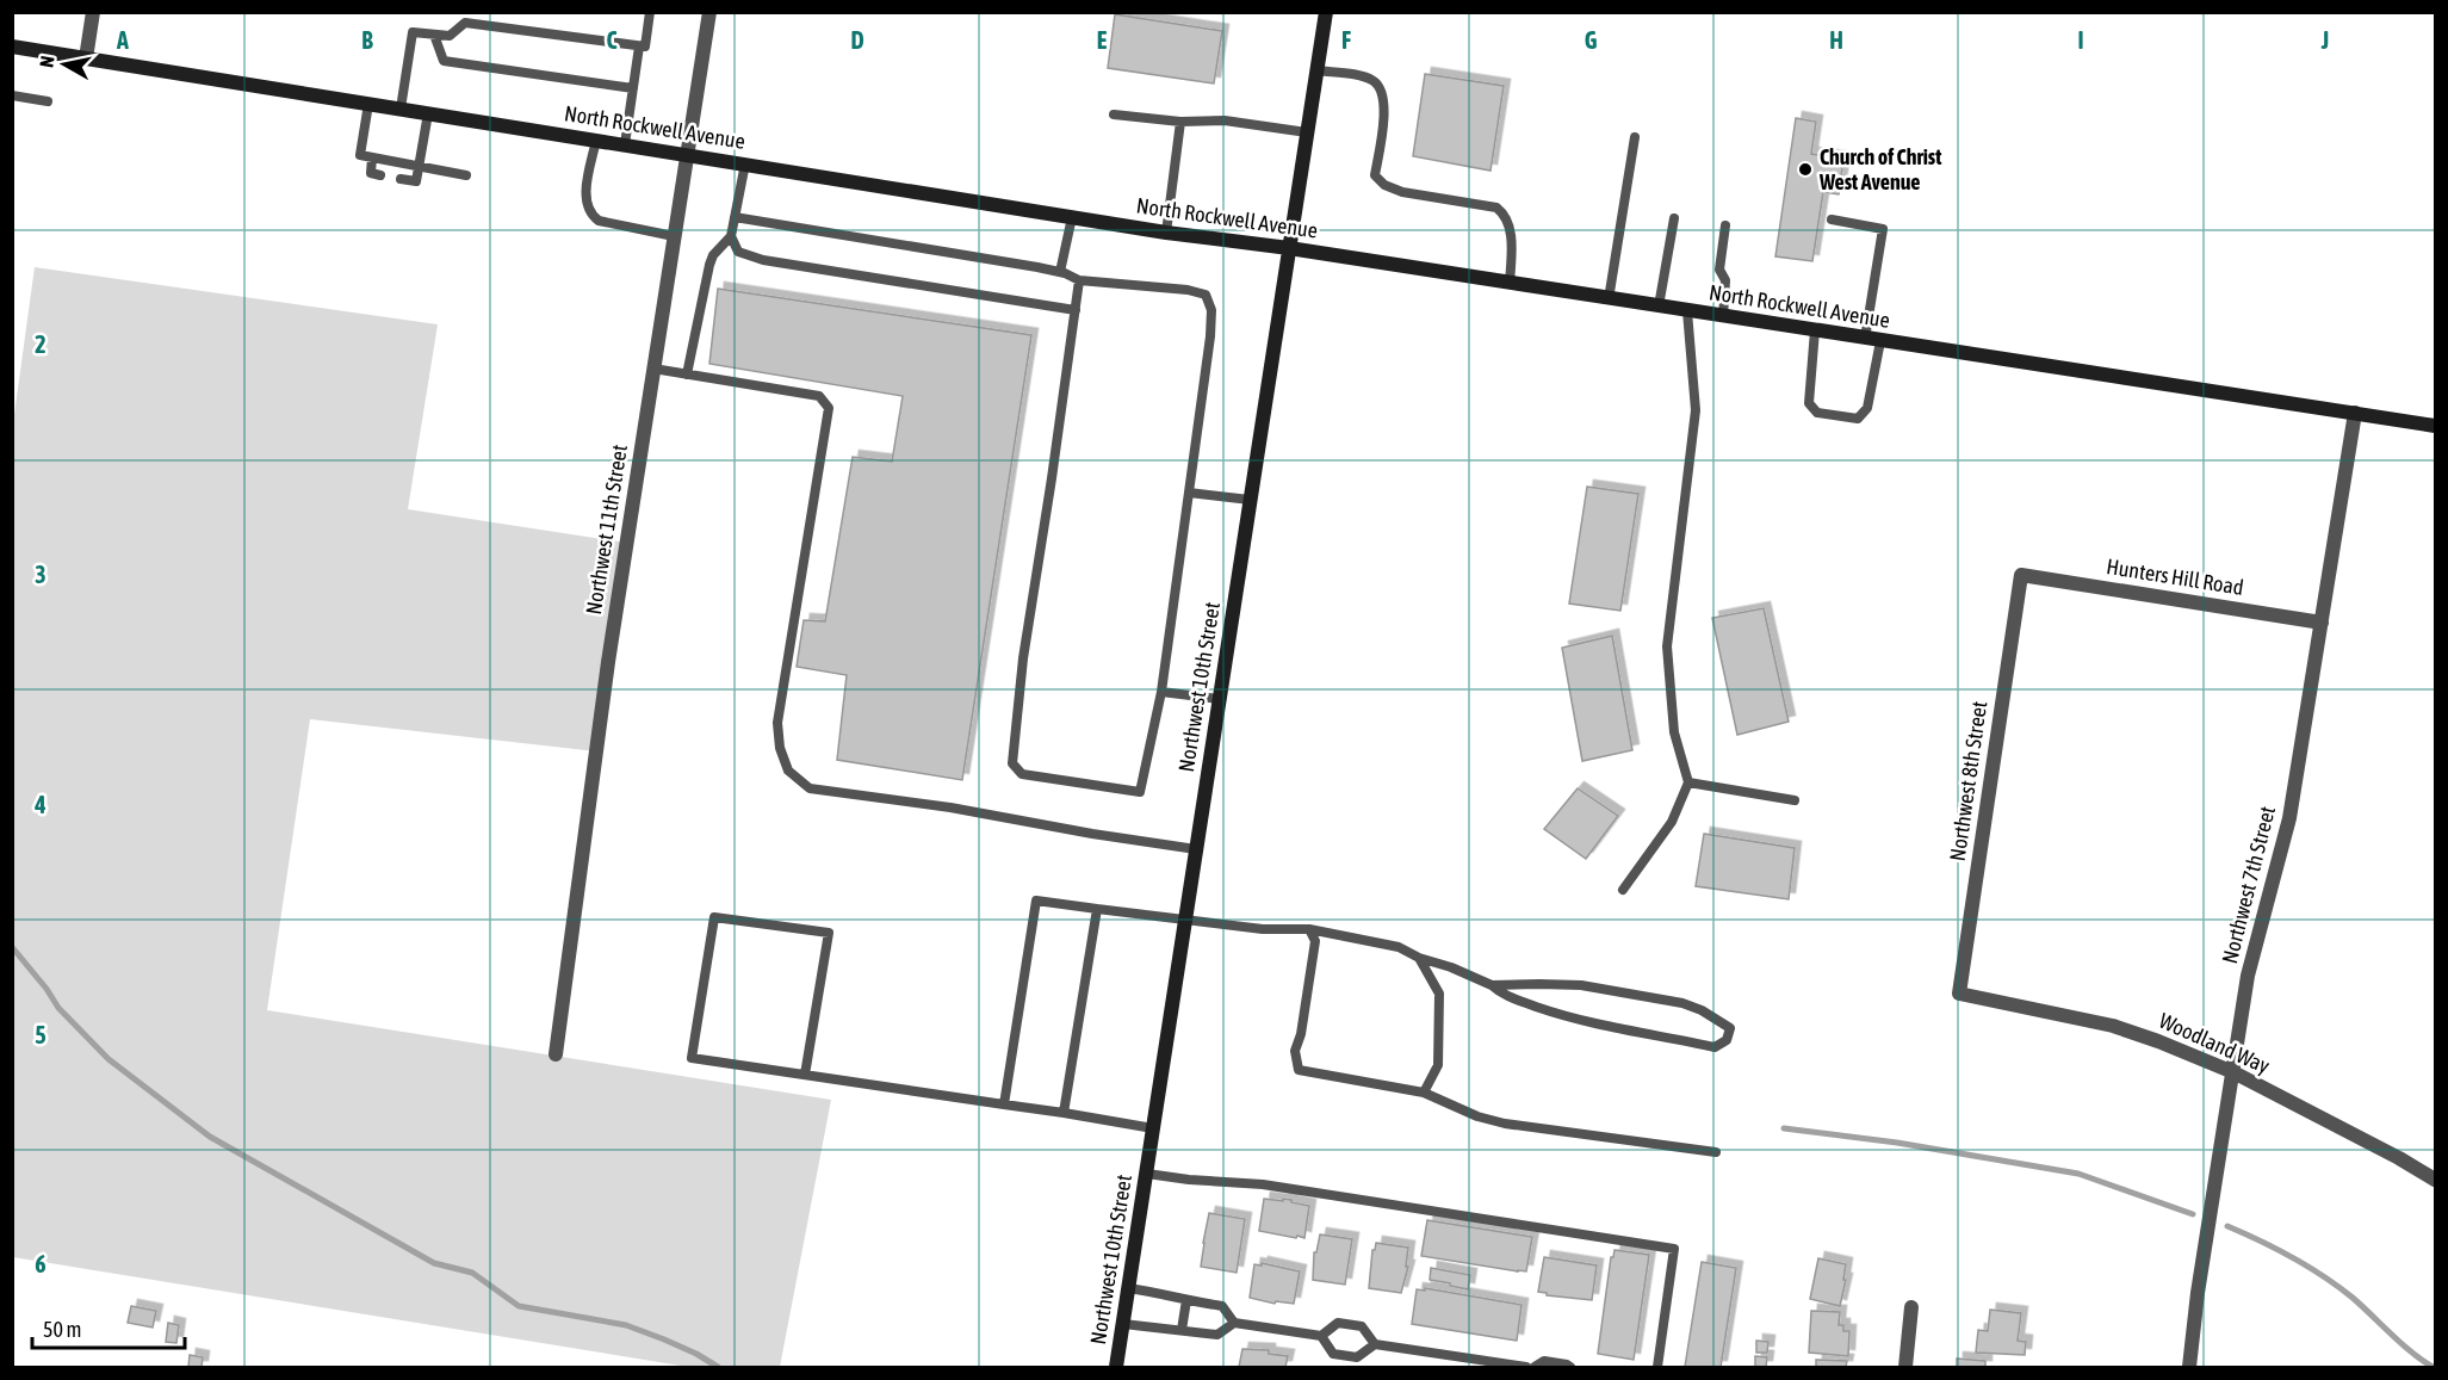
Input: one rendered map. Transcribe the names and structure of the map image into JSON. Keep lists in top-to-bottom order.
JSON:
{
  "streets": {
    "main road": ["North Rockwell Avenue", "Northwest 10th Street"],
    "street": [
      "Northwest 11th Street",
      "Hunters Hill Road",
      "Northwest 8th Street",
      "Northwest 7th Street",
      "Woodland Way"
    ]
  },
  "crossings": [
    ["North Rockwell Avenue", "Northwest 11th Street"],
    ["North Rockwell Avenue", "Northwest 10th Street"],
    ["North Rockwell Avenue", "Northwest 7th Street"],
    ["Hunters Hill Road", "Northwest 8th Street"],
    ["Hunters Hill Road", "Northwest 7th Street"],
    ["Northwest 8th Street", "Woodland Way"],
    ["Northwest 7th Street", "Woodland Way"]
  ],
  "places": ["Church of Christ West Avenue"],
  "scale_bar": "50 m",
  "north": "left",
  "grid": {
    "columns": [
      "A",
      "B",
      "C",
      "D",
      "E",
      "F",
      "G",
      "H",
      "I",
      "J"
    ],
    "rows": [
      "2",
      "3",
      "4",
      "5",
      "6"
    ]
  }
}
